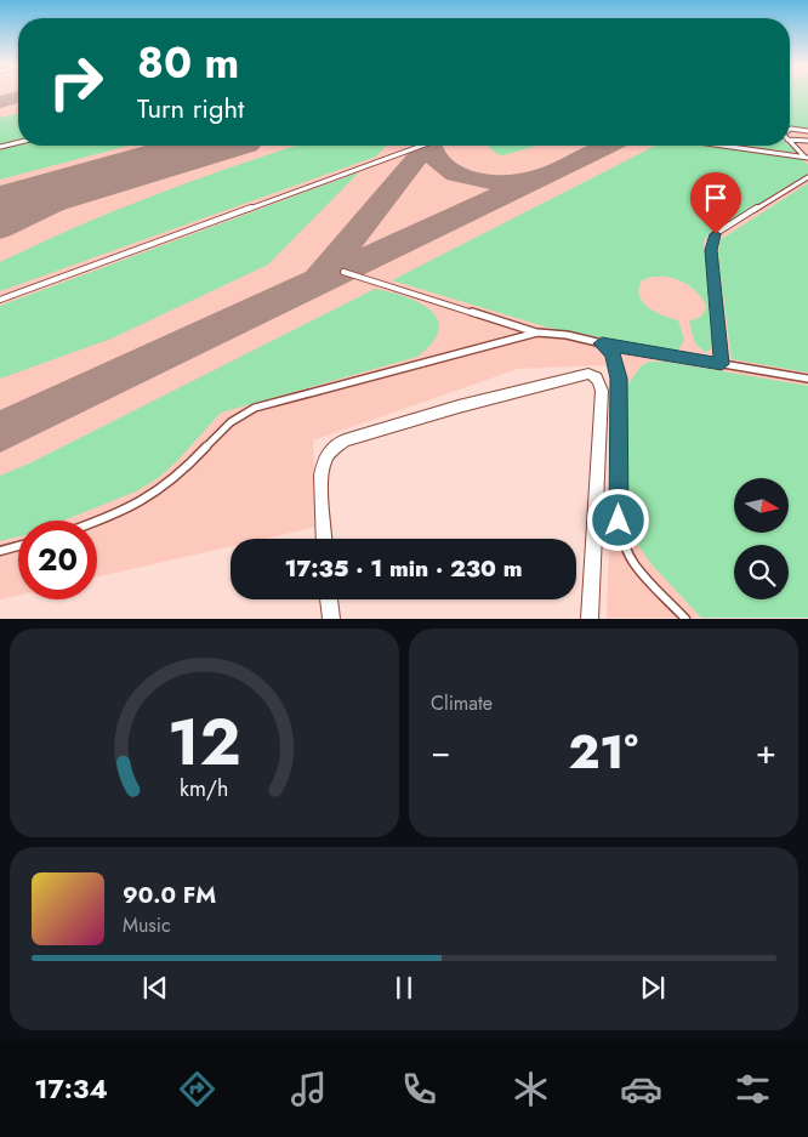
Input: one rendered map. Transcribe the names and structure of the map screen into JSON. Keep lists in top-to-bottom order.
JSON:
{
  "north": "right",
  "page": {
    "turn": ["80 m", "Turn right"],
    "limit": "20",
    "trip": "17:35 · 1 min · 230 m",
    "tile": "Climate",
    "heat": ["−", "21°", "+"],
    "song": ["90.0 FM", "Music"],
    "tabs": "17:34",
    "gauge": ["12", "km/h"]
  }
}
